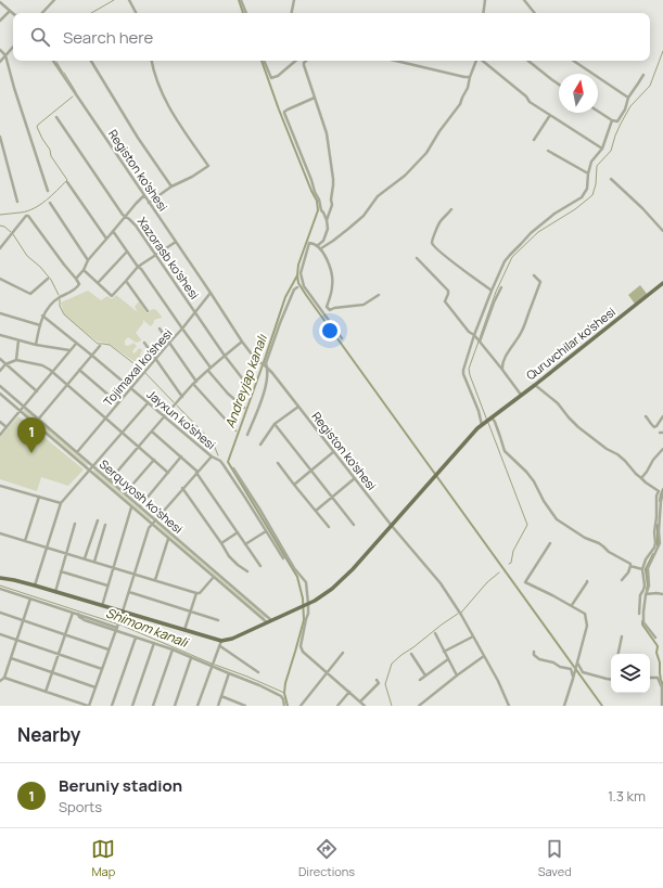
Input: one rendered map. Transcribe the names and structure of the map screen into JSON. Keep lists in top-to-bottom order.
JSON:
{
  "streets": {
    "main road": ["Quruvchilar ko'shesi"],
    "street": [
      "Registon ko'shesi",
      "Xazorasb ko'shesi",
      "Tojimaxal ko'shesi",
      "Jayxun ko'shesi",
      "Serquyosh ko'shesi"
    ]
  },
  "crossings": [
    ["Registon ko'shesi", "Quruvchilar ko'shesi"],
    ["Registon ko'shesi", "Tojimaxal ko'shesi"],
    ["Xazorasb ko'shesi", "Tojimaxal ko'shesi"],
    ["Quruvchilar ko'shesi", "Serquyosh ko'shesi"],
    ["Tojimaxal ko'shesi", "Jayxun ko'shesi"],
    ["Tojimaxal ko'shesi", "Serquyosh ko'shesi"]
  ],
  "water": ["Andreyjap kanalı", "Shimom kanali"],
  "north": "top",
  "page": {
    "search": "Search here",
    "pins": "1",
    "heading": "Nearby",
    "list": [
      {
        "mark": "1",
        "name": "Beruniy stadion",
        "note": "Sports",
        "value": "1.3 km"
      }
    ],
    "nav": ["Map", "Directions", "Saved"]
  }
}
